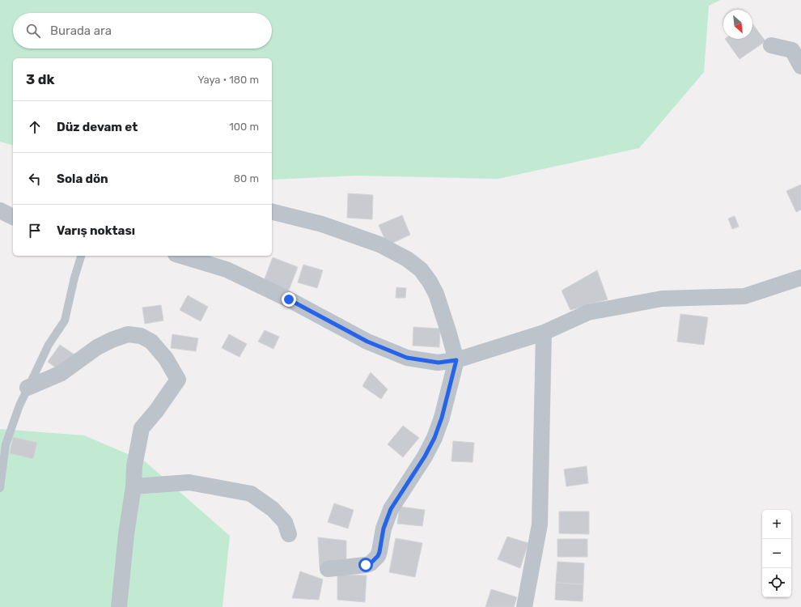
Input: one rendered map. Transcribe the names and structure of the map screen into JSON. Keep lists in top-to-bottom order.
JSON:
{
  "north": "bottom right",
  "page": {
    "search": "Burada ara",
    "heading": ["3 dk", "Yaya · 180 m"],
    "list": [
      ["Düz devam et", "100 m"],
      ["Sola dön", "80 m"],
      "Varış noktası"
    ],
    "map_buttons": ["+", "−"]
  }
}
